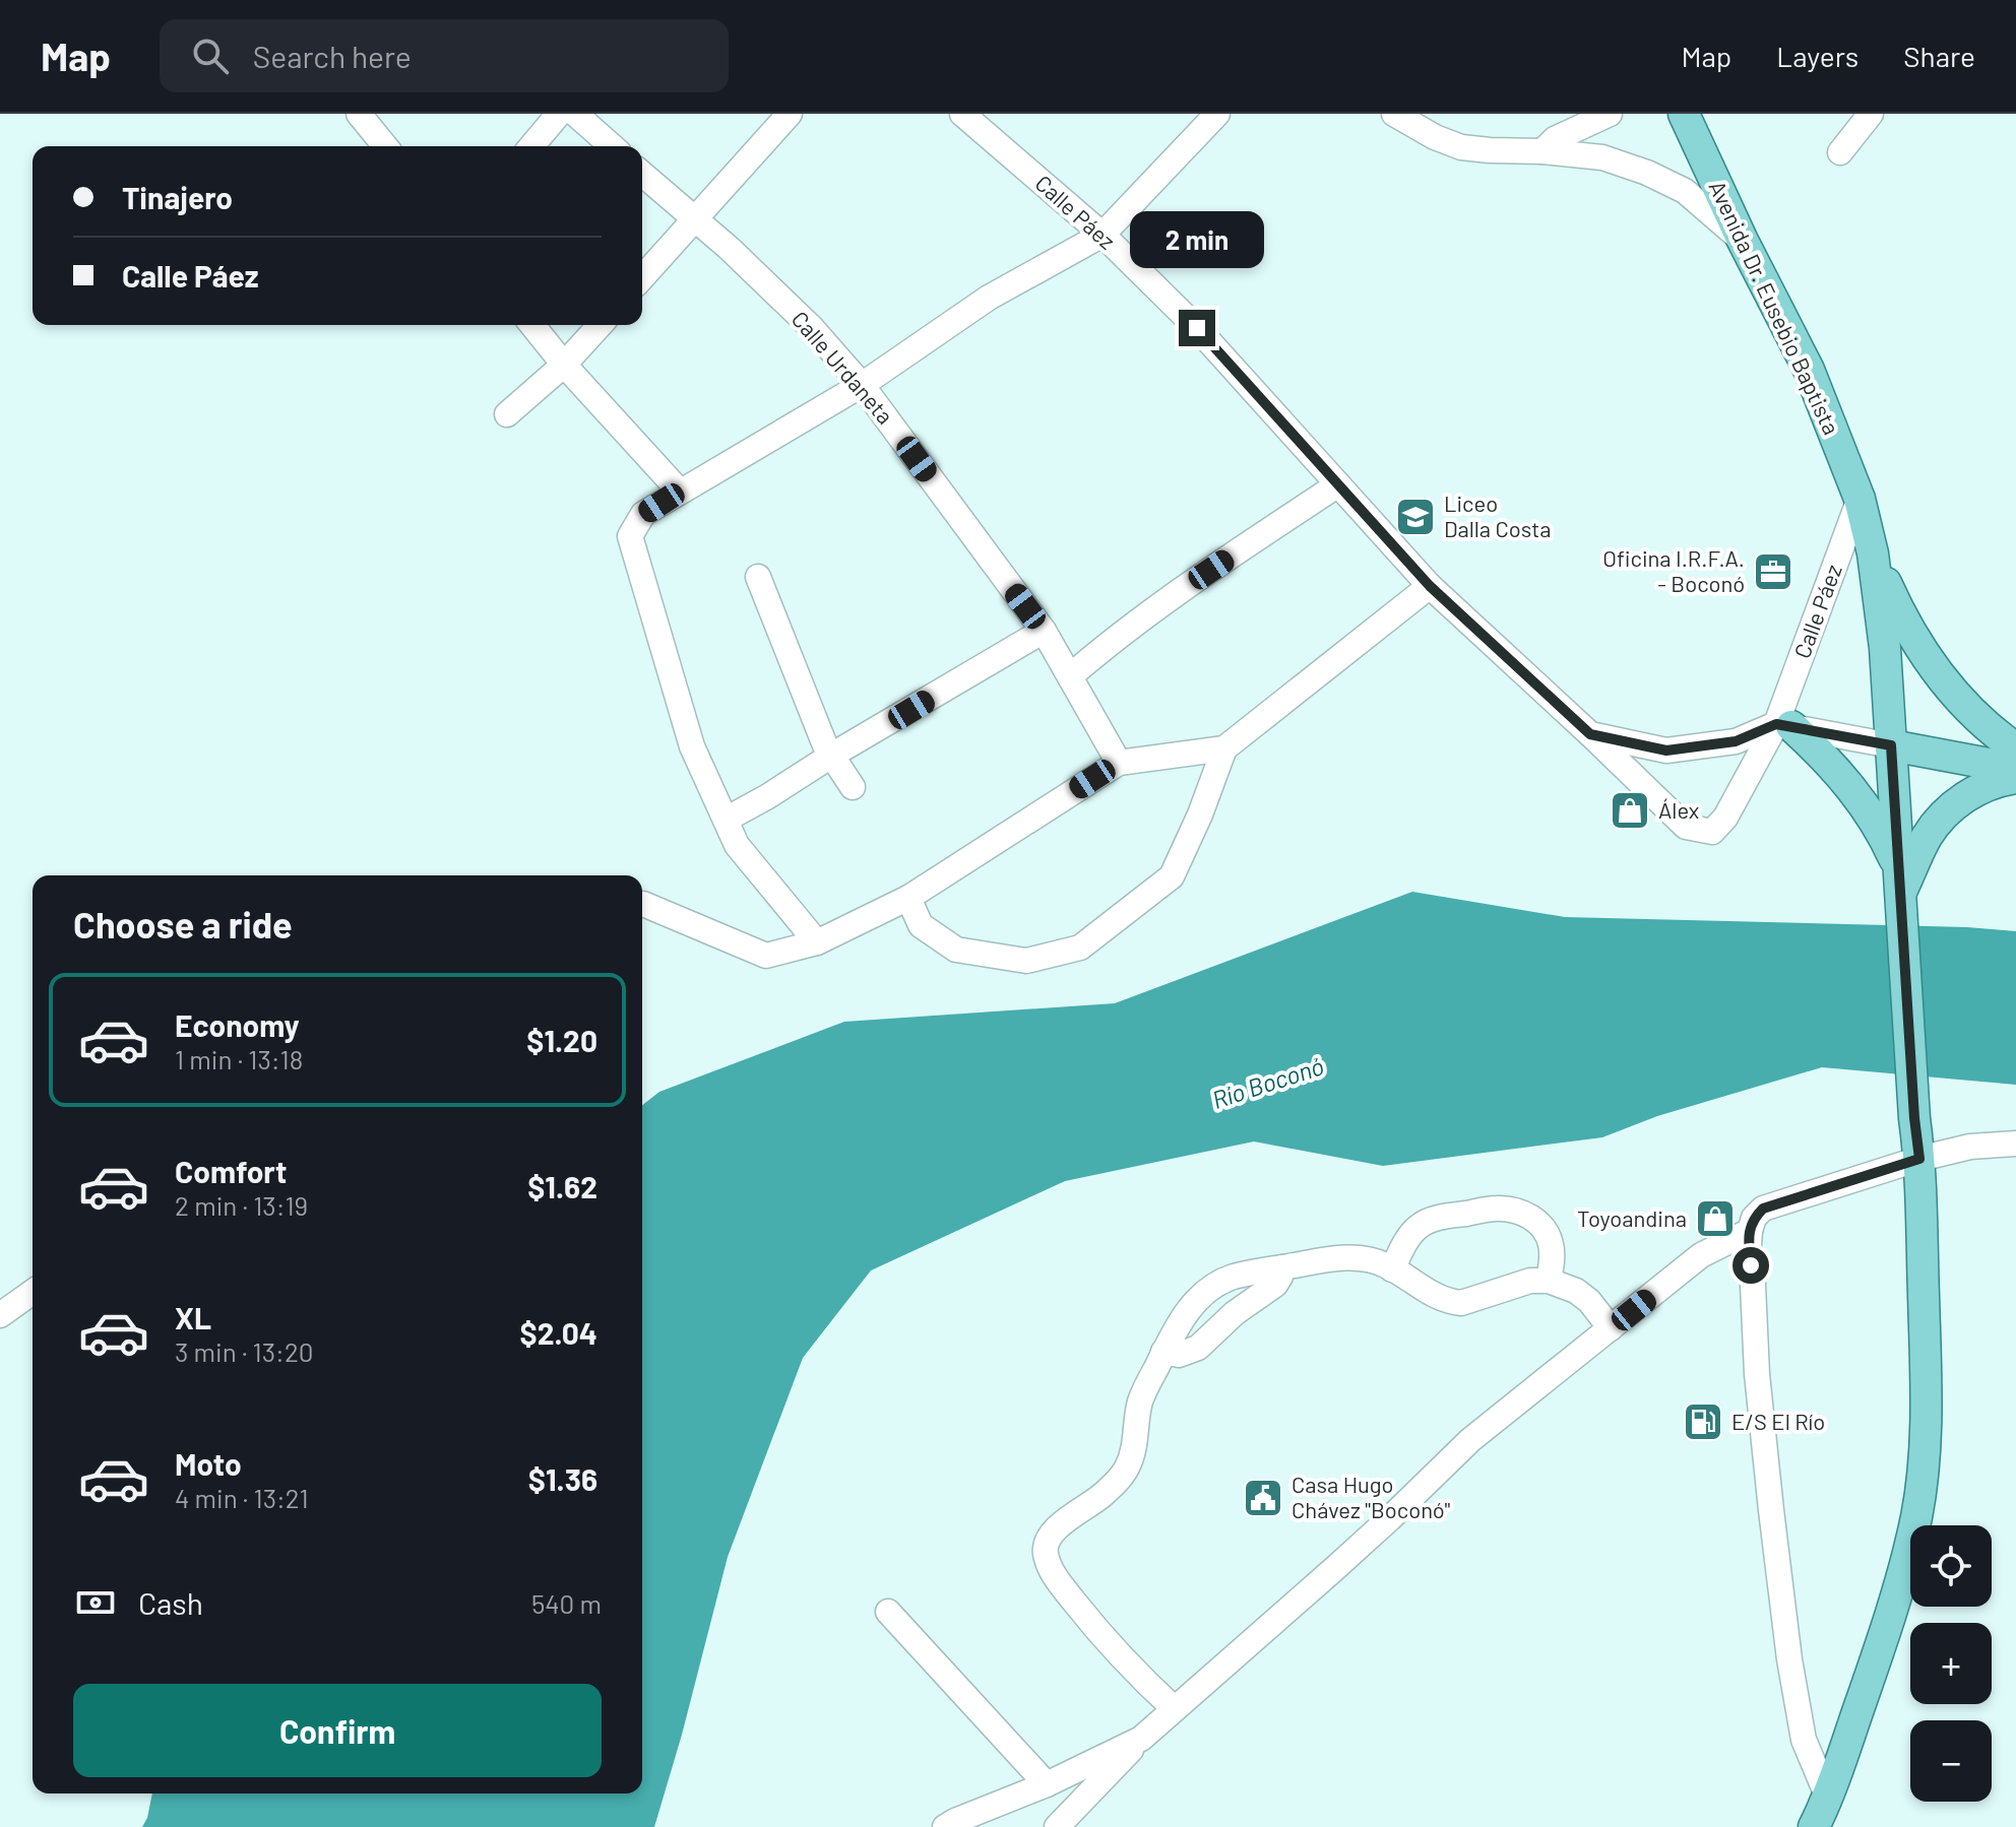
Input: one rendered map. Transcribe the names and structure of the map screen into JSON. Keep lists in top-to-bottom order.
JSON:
{
  "streets": {
    "main road": ["Avenida Dr. Eusebio Baptista"],
    "street": ["Calle Páez", "Calle Urdaneta"]
  },
  "crossings": [
    ["Calle Páez", "Avenida Dr. Eusebio Baptista"]
  ],
  "water": ["Río Boconó"],
  "places": {
    "school or university": ["Liceo Dalla Costa"],
    "office": ["Oficina I.R.F.A. - Boconó"],
    "shop": ["Álex", "Toyoandina"],
    "fuel station": ["E/S El Río"],
    "public building": ["Casa Hugo Chávez \"Boconó\""]
  },
  "page": {
    "header": "Map",
    "search": "Search here",
    "nav": ["Map", "Layers", "Share"],
    "banner": ["Tinajero", "Calle Páez"],
    "bubble": "2 min",
    "heading": "Choose a ride",
    "list": [
      {
        "name": "Economy",
        "note": "1 min · 13:18",
        "value": "$1.20"
      },
      {
        "name": "Comfort",
        "note": "2 min · 13:19",
        "value": "$1.62"
      },
      {
        "name": "XL",
        "note": "3 min · 13:20",
        "value": "$2.04"
      },
      {
        "name": "Moto",
        "note": "4 min · 13:21",
        "value": "$1.36"
      }
    ],
    "map_buttons": ["+", "−"],
    "pay": ["Cash", "540 m"],
    "buttons": "Confirm"
  }
}
